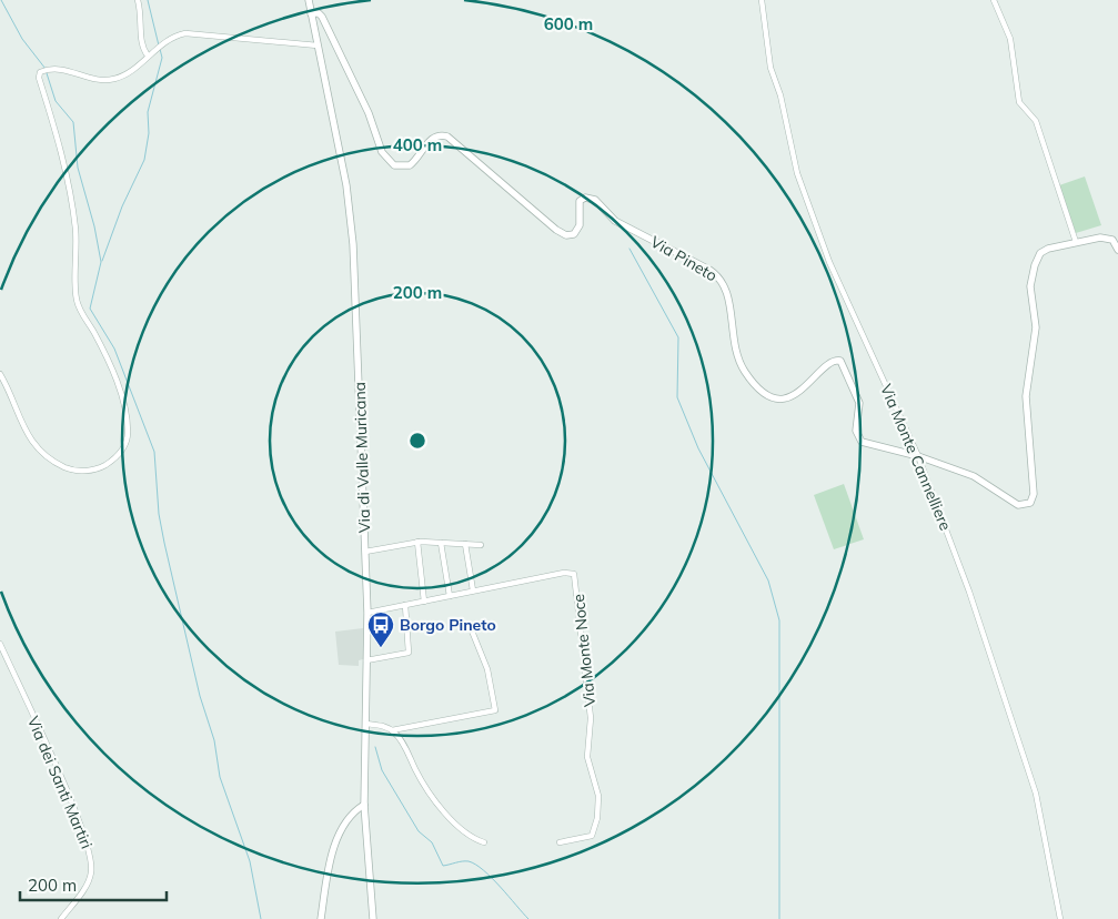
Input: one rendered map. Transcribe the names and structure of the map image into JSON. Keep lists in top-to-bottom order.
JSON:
{
  "streets": {
    "street": [
      "Via Pineto",
      "Via di Valle Muricana",
      "Via Monte Cannelliere",
      "Via Monte Noce",
      "Via dei Santi Martiri"
    ]
  },
  "crossings": [
    ["Via Pineto", "Via di Valle Muricana"],
    ["Via Pineto", "Via Monte Cannelliere"],
    ["Via di Valle Muricana", "Via Monte Noce"]
  ],
  "places": {
    "bus stop": ["Borgo Pineto"]
  },
  "scale_bar": "200 m",
  "rings": ["600 m", "400 m", "200 m"]
}
